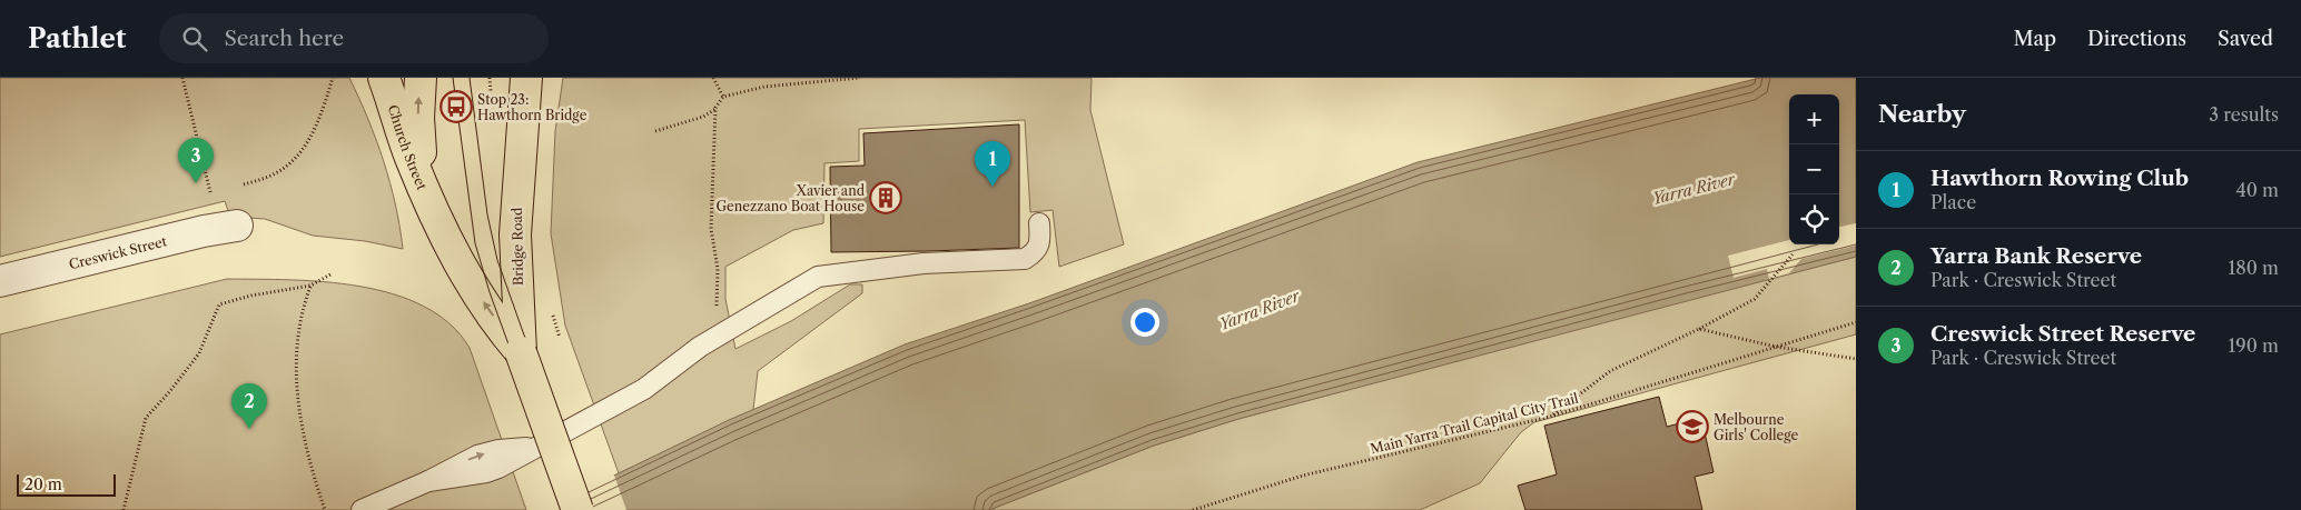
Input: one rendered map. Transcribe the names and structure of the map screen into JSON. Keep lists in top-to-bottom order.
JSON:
{
  "streets": {
    "main road": ["Church Street", "Bridge Road"],
    "street": ["Creswick Street"],
    "path": ["Main Yarra Trail Capital City Trail"]
  },
  "crossings": [
    ["Church Street", "Bridge Road"]
  ],
  "water": ["Yarra River"],
  "places": {
    "bus stop": ["Stop 23: Hawthorn Bridge"],
    "building": ["Xavier and Genezzano Boat House"],
    "school or university": ["Melbourne Girls' College"]
  },
  "scale_bar": "20 m",
  "page": {
    "header": "Pathlet",
    "search": "Search here",
    "nav": ["Map", "Directions", "Saved"],
    "heading": ["Nearby", "3 results"],
    "map_buttons": ["+", "−"],
    "pins": ["3", "1", "2"],
    "list": [
      {
        "mark": "1",
        "name": "Hawthorn Rowing Club",
        "note": "Place",
        "value": "40 m"
      },
      {
        "mark": "2",
        "name": "Yarra Bank Reserve",
        "note": "Park · Creswick Street",
        "value": "180 m"
      },
      {
        "mark": "3",
        "name": "Creswick Street Reserve",
        "note": "Park · Creswick Street",
        "value": "190 m"
      }
    ],
    "scale": "20 m"
  }
}
